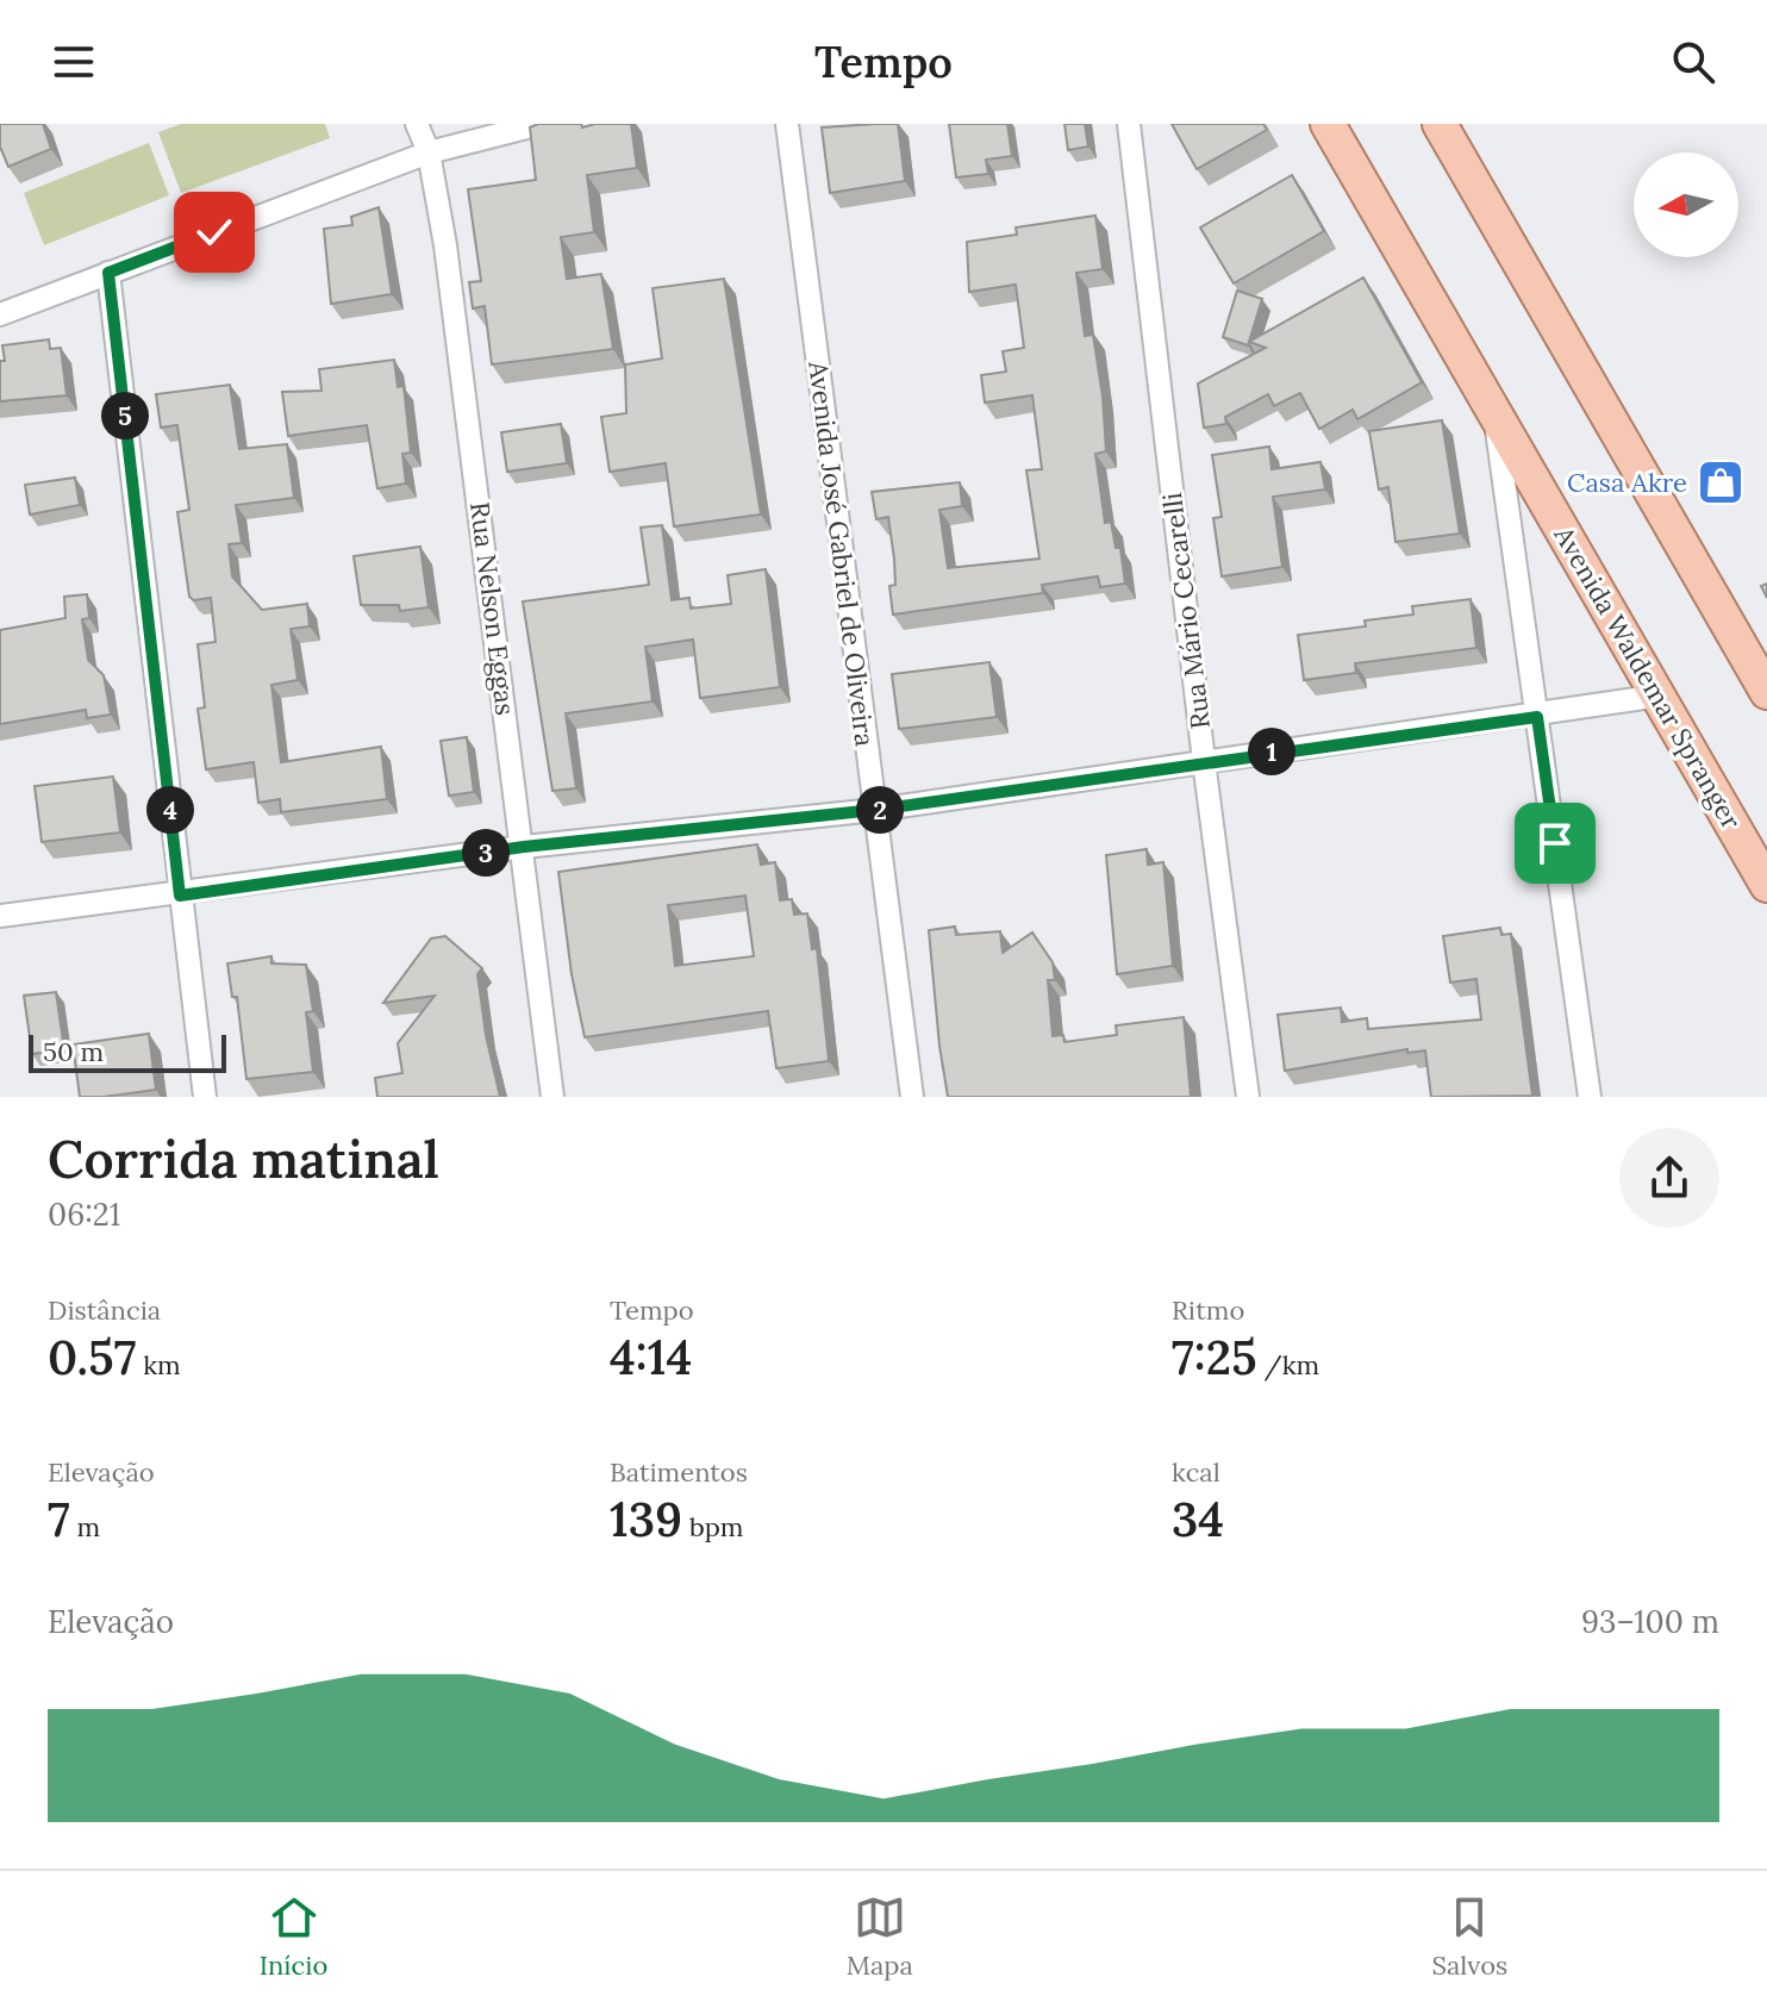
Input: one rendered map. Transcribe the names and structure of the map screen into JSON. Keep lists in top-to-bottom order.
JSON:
{
  "streets": {
    "main road": ["Avenida Waldemar Spranger"],
    "street": ["Avenida José Gabriel de Oliveira", "Rua Nelson Eggas", "Rua Mário Cecarelli"]
  },
  "places": {
    "shop": ["Casa Akre"]
  },
  "scale_bar": "50 m",
  "north": "left",
  "page": {
    "header": "Tempo",
    "pins": [
      "5",
      "1",
      "2",
      "4",
      "3"
    ],
    "scale": "50 m",
    "heading": ["Corrida matinal", "06:21"],
    "stats": [
      ["Distância", "0.57 km"],
      ["Tempo", "4:14"],
      ["Ritmo", "7:25 /km"],
      ["Elevação", "7 m"],
      ["Batimentos", "139 bpm"],
      ["kcal", "34"]
    ],
    "chart": ["Elevação", "93–100 m"],
    "tabs": ["Início", "Mapa", "Salvos"]
  }
}
